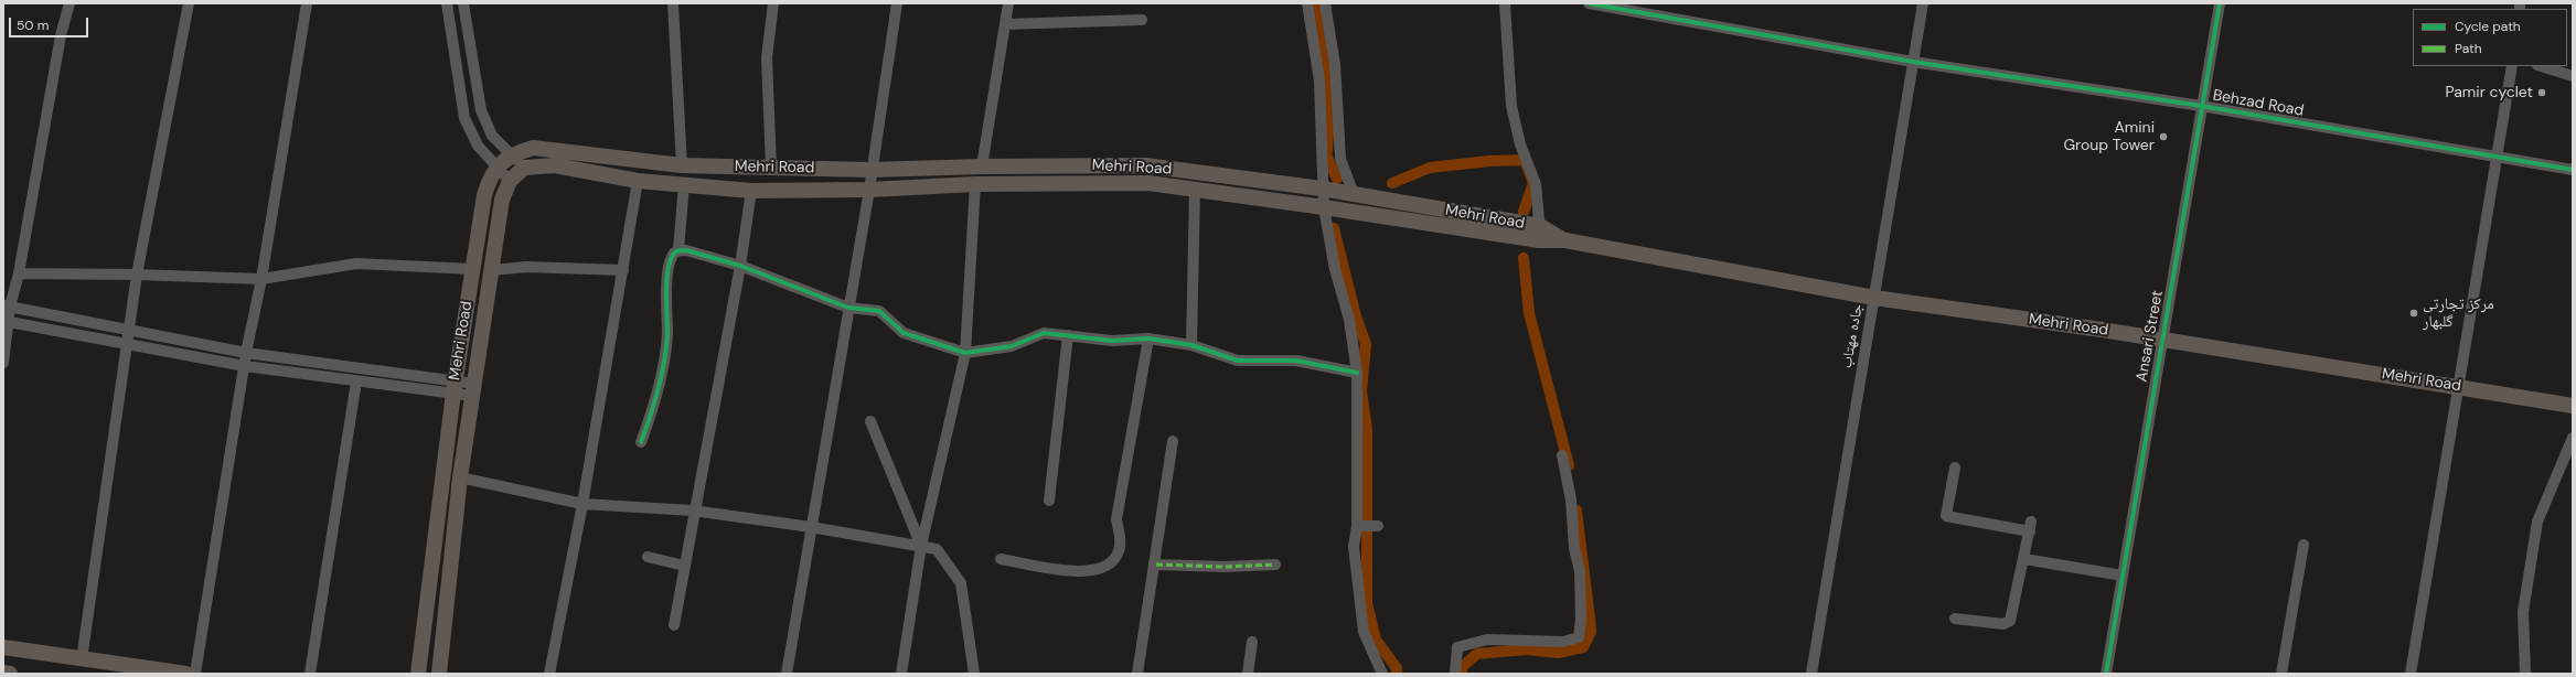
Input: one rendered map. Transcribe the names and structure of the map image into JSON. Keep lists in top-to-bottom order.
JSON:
{
  "streets": {
    "highway": ["Mehri Road"],
    "street": ["Behzad Road", "جاده مهتاب", "Ansari Street"]
  },
  "crossings": [
    ["Behzad Road", "جاده مهتاب"],
    ["Behzad Road", "Ansari Street"],
    ["Mehri Road", "جاده مهتاب"],
    ["Mehri Road", "Ansari Street"]
  ],
  "places": ["Pamir cyclet", "Amini Group Tower", "مرکز تجارتی گلبهار"],
  "legend": ["Cycle path", "Path"],
  "scale_bar": "50 m"
}
